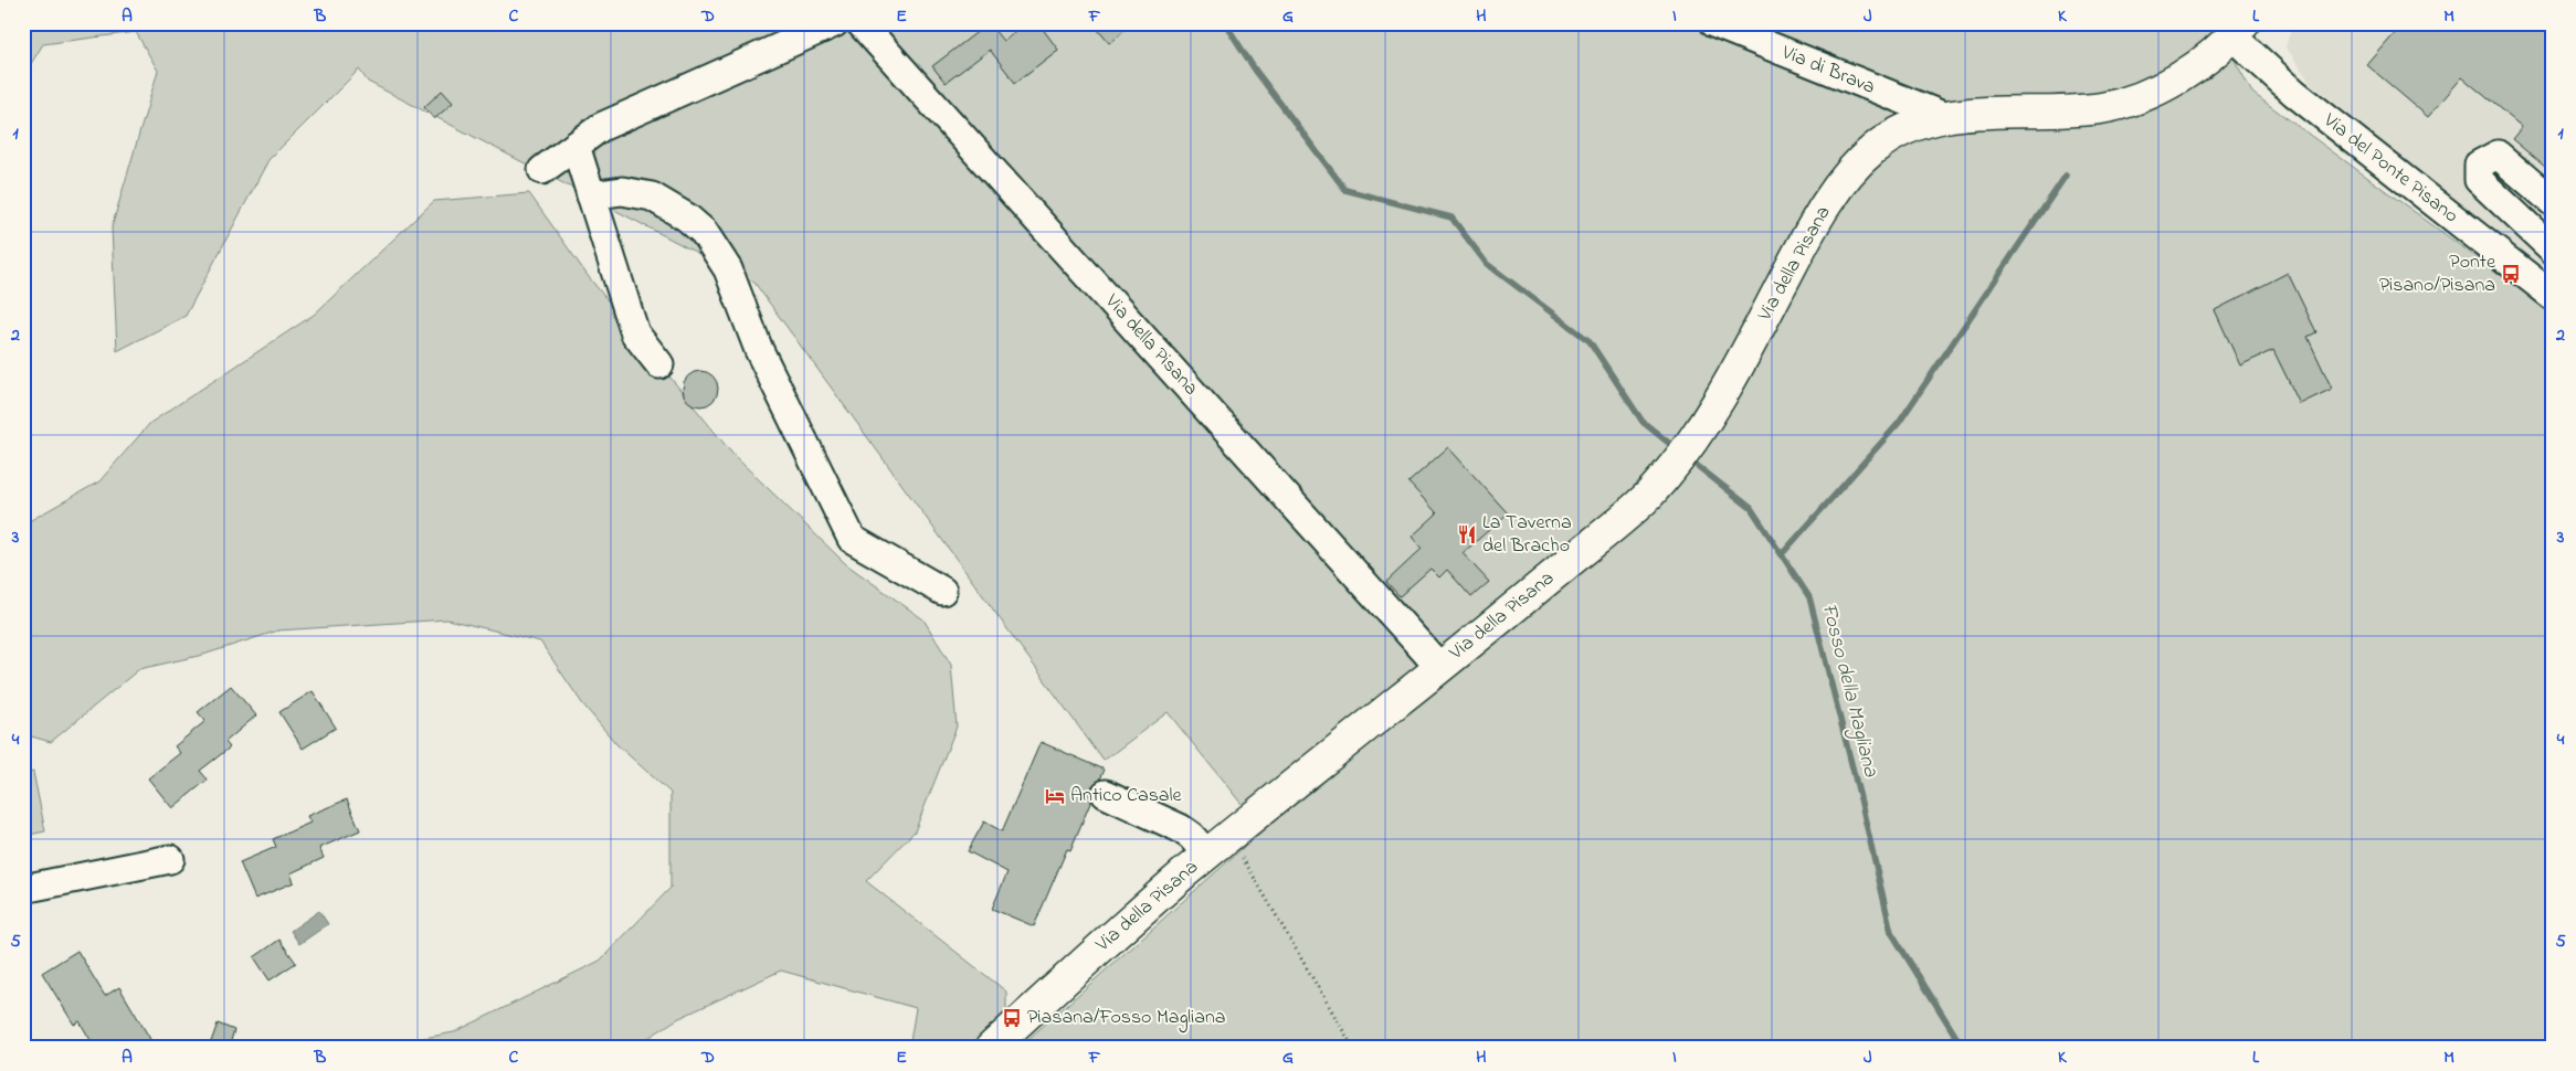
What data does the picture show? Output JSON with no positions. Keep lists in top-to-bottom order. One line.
{"streets":{"main road":["Via della Pisana"],"street":["Via di Brava","Via del Ponte Pisano"]},"crossings":[["Via di Brava","Via della Pisana"],["Via del Ponte Pisano","Via della Pisana"]],"water":["Fosso della Magliana"],"places":{"bus stop":["Ponte Pisano/Pisana","Piasana/Fosso Magliana"],"restaurant":["La Taverna del Bracho"],"hotel":["Antico Casale"]},"grid":{"columns":["A","B","C","D","E","F","G","H","I","J","K","L","M"],"rows":["1","2","3","4","5"]}}
